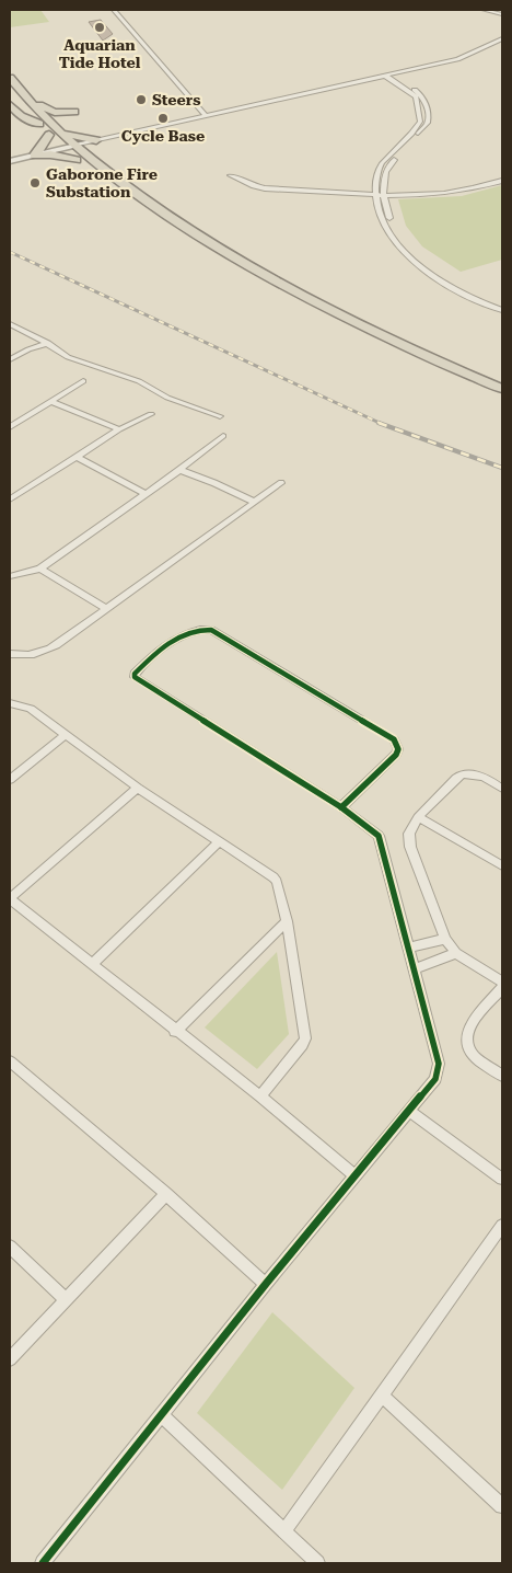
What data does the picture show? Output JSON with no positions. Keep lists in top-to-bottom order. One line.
{"places":["Aquarian Tide Hotel","Steers","Cycle Base","Gaborone Fire Substation"]}
